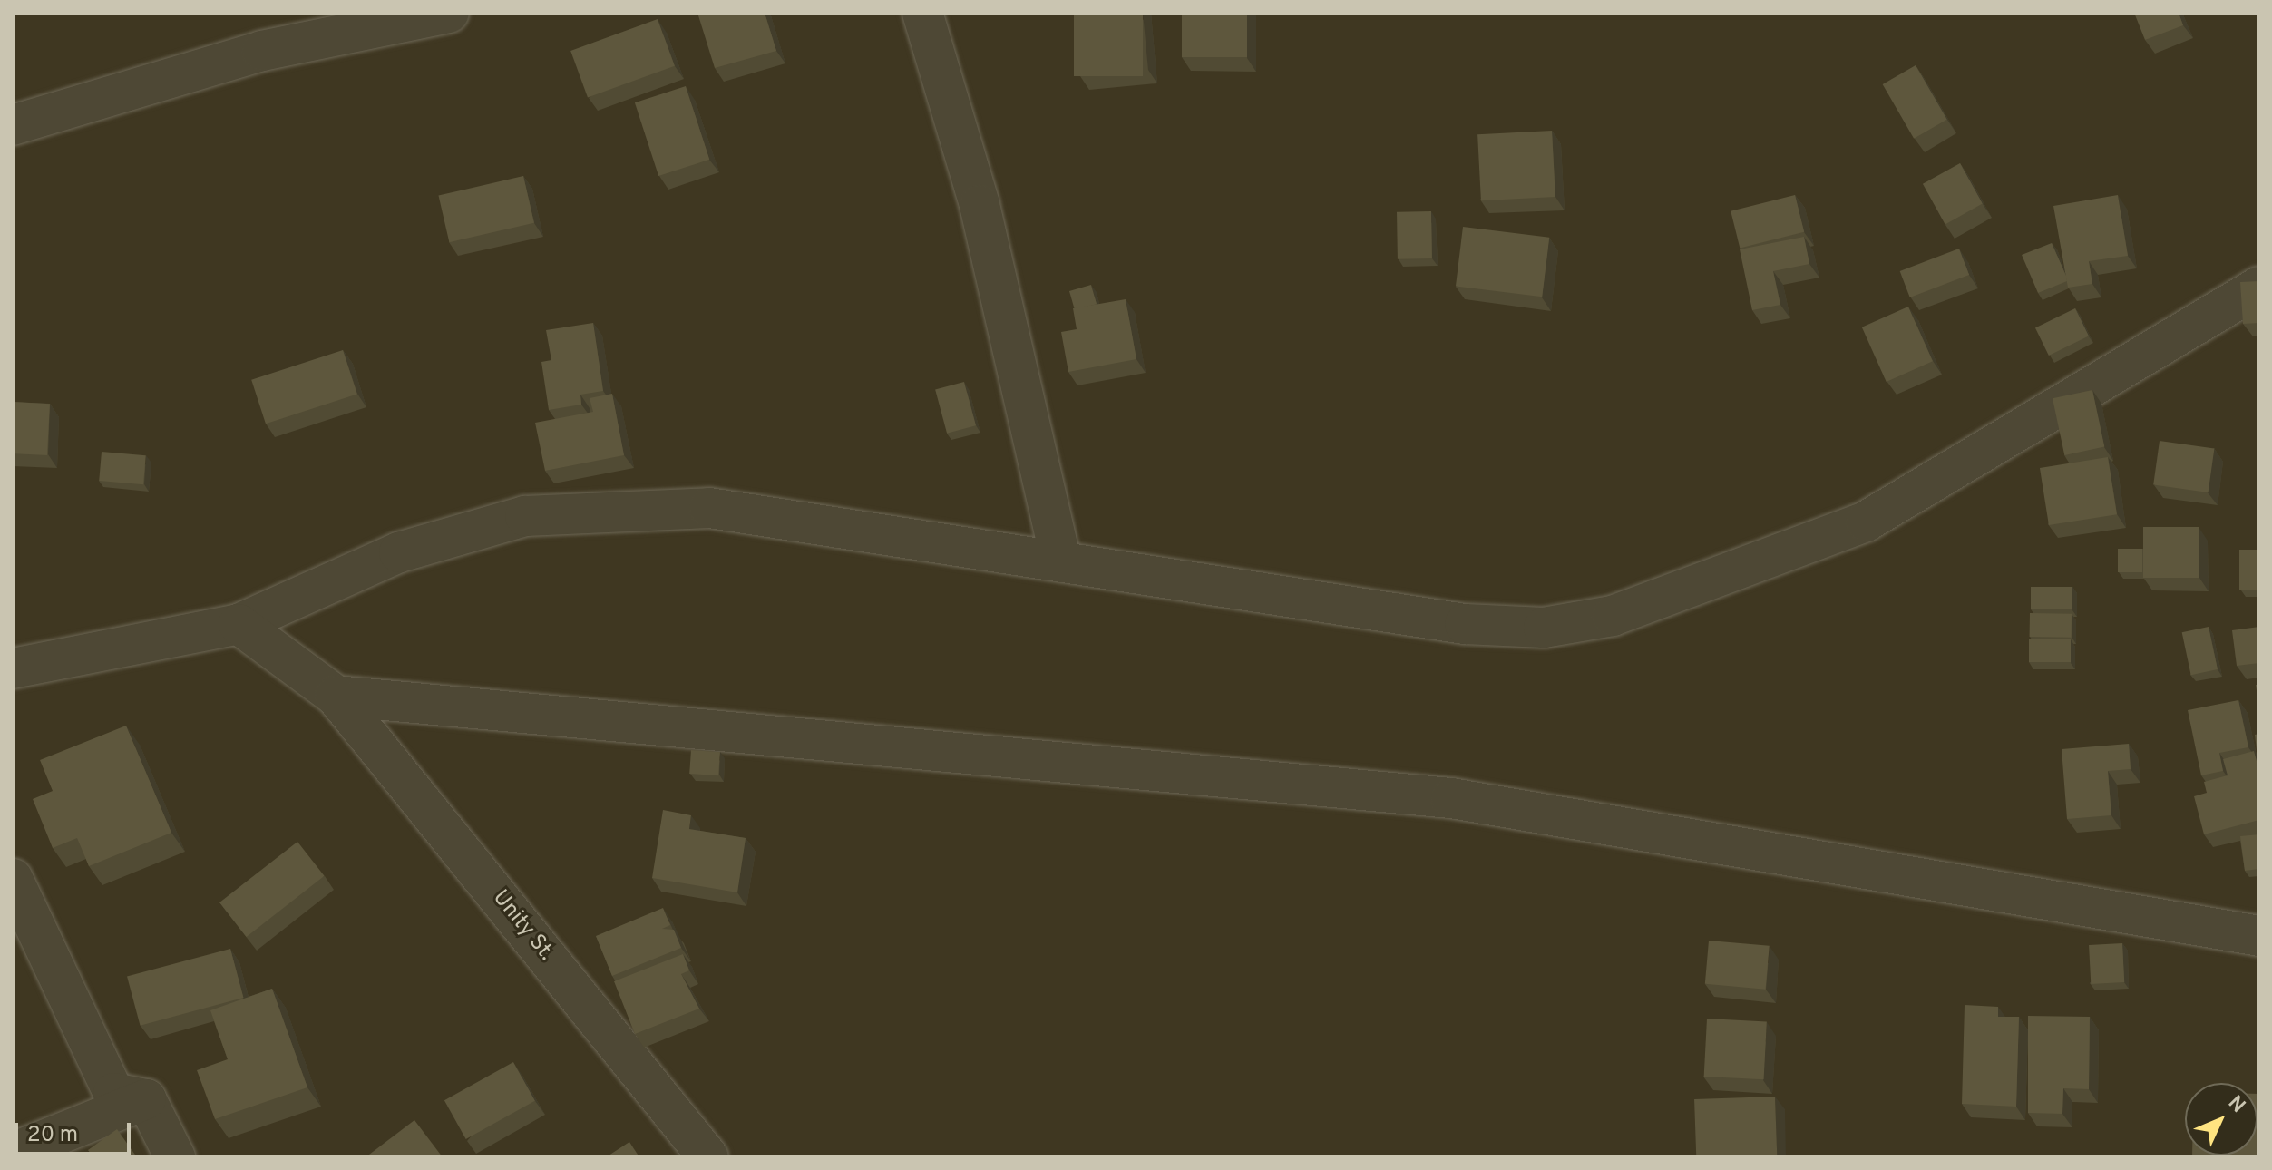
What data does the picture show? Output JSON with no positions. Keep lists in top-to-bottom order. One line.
{"streets":{"street":["Unity St."]},"scale_bar":"20 m","north":"top right"}
